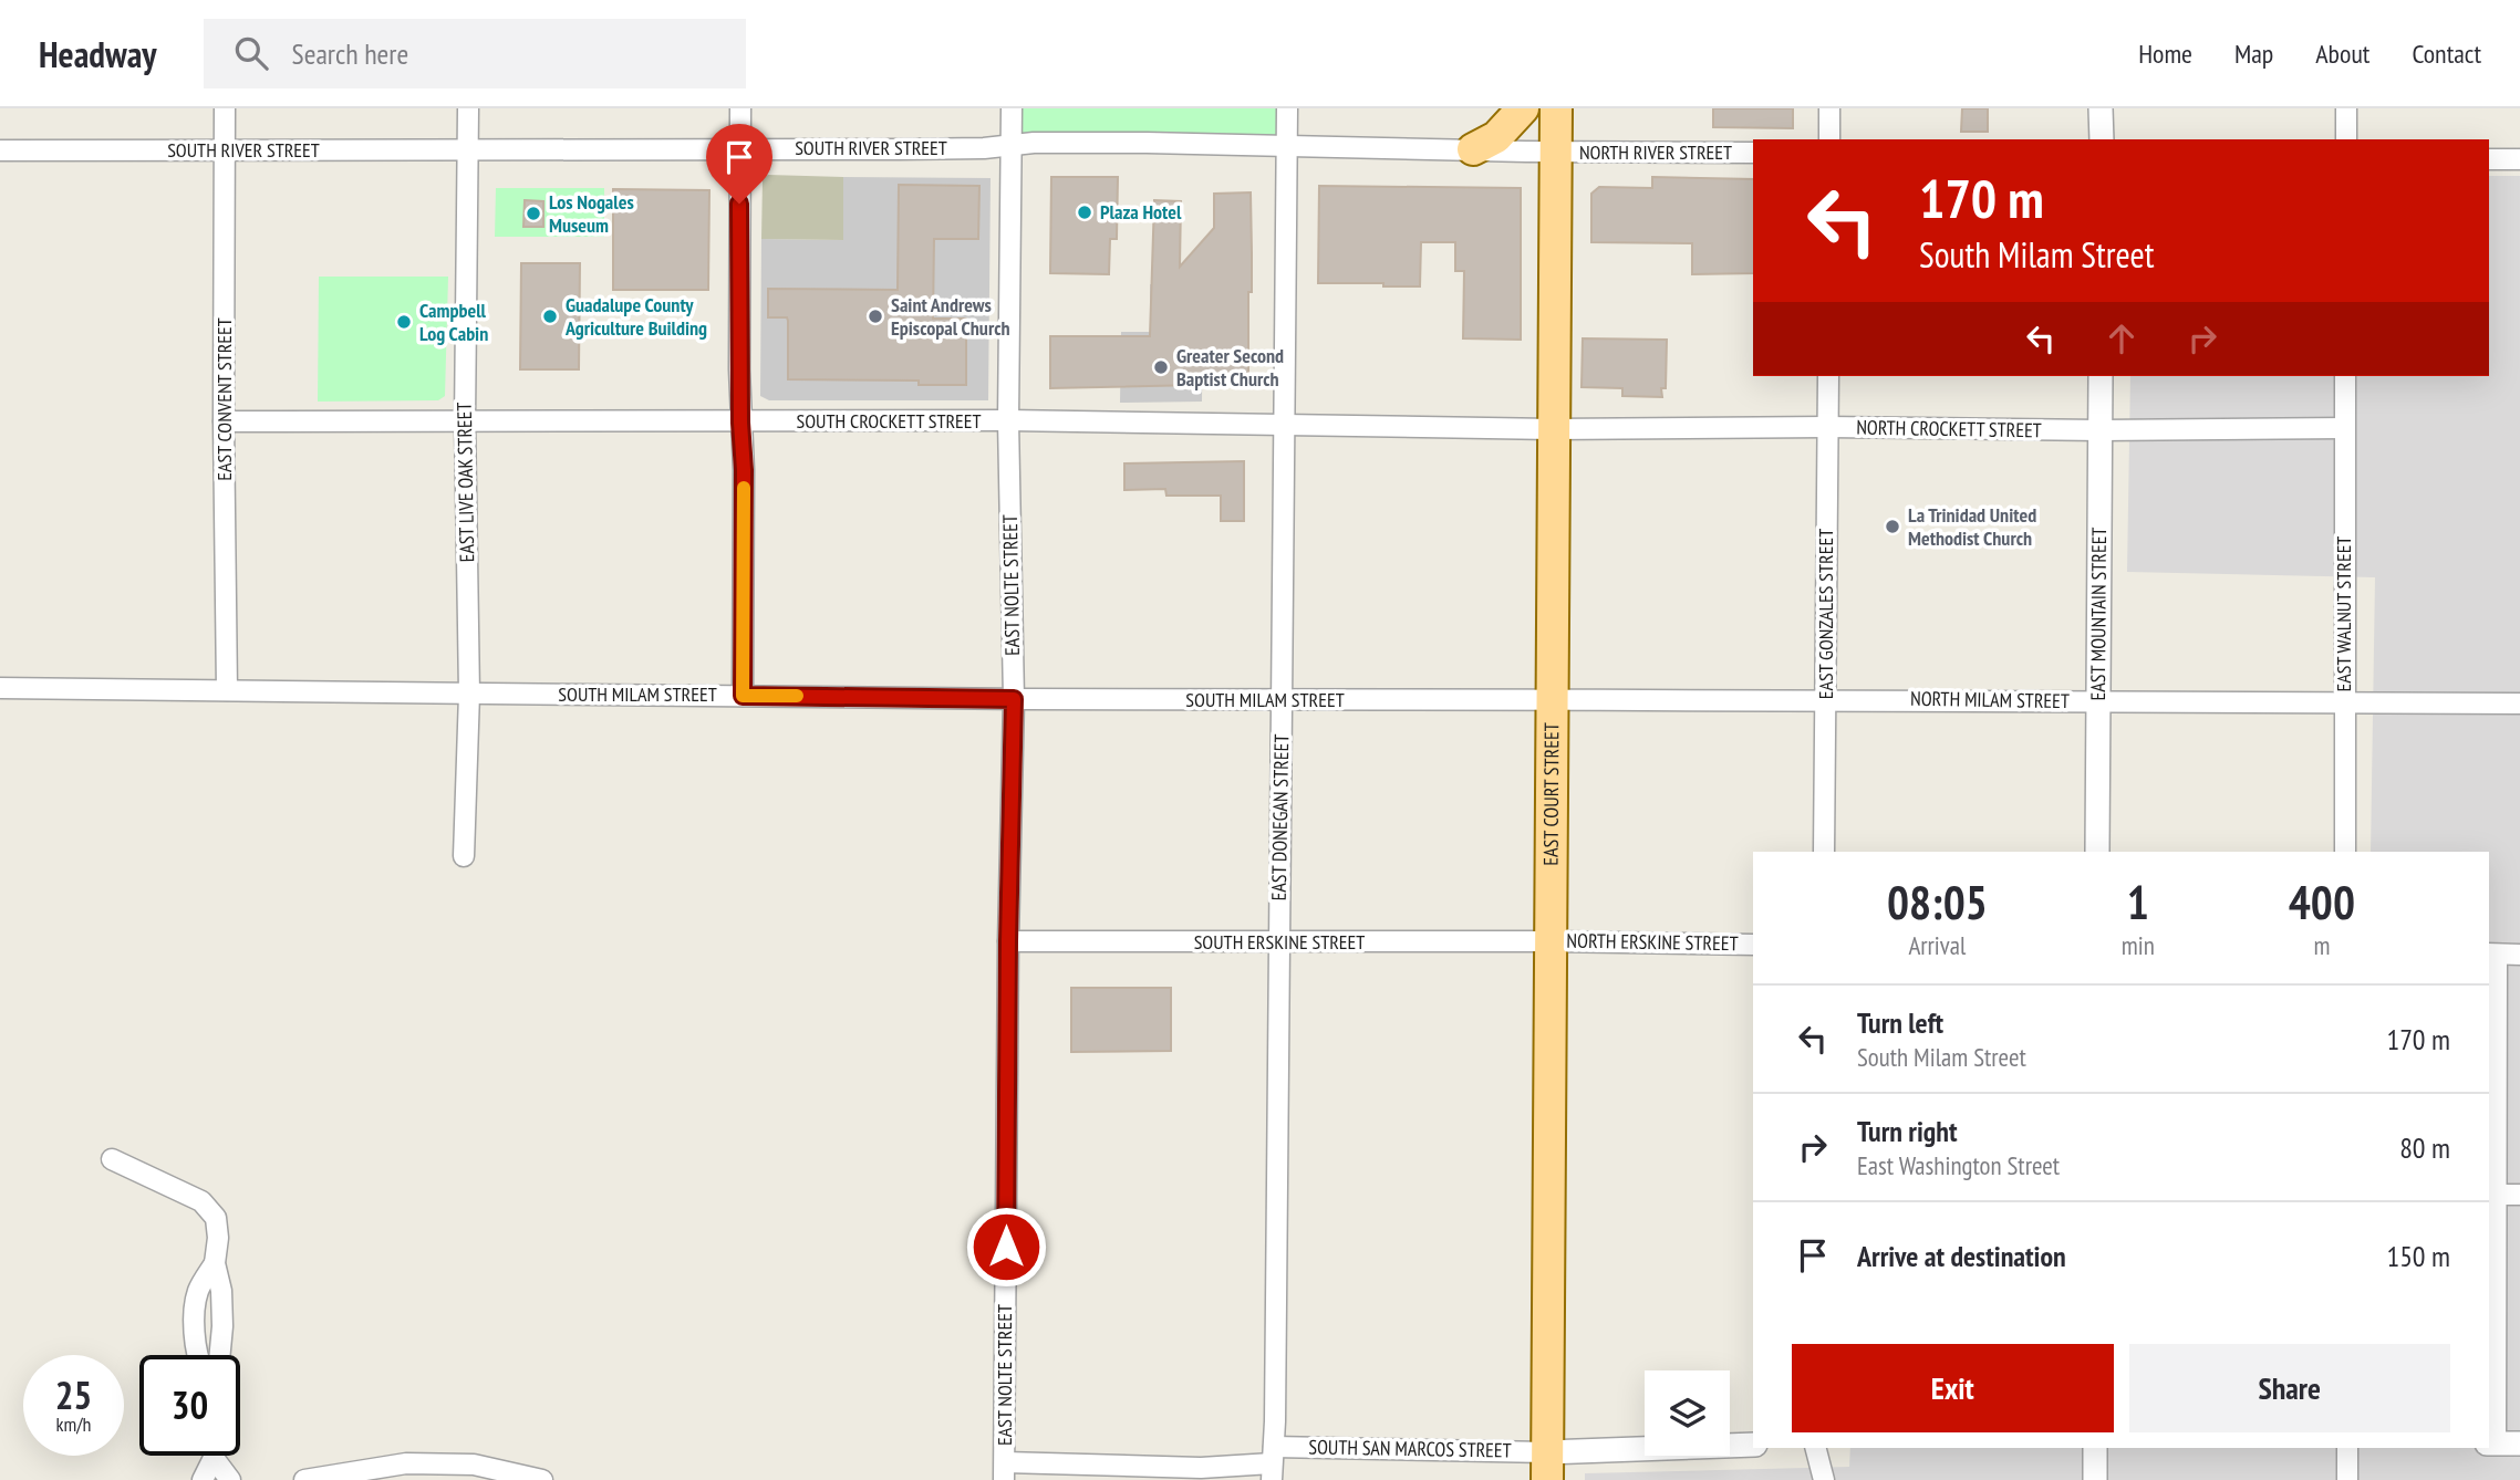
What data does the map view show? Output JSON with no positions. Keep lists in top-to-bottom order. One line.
{"streets":{"main road":["EAST COURT STREET"],"street":["SOUTH RIVER STREET","NORTH RIVER STREET","EAST CONVENT STREET","SOUTH CROCKETT STREET","NORTH CROCKETT STREET","EAST LIVE OAK STREET","EAST NOLTE STREET","EAST GONZALES STREET","EAST MOUNTAIN STREET","EAST WALNUT STREET","SOUTH MILAM STREET","NORTH MILAM STREET","EAST DONEGAN STREET","SOUTH ERSKINE STREET","NORTH ERSKINE STREET","SOUTH SAN MARCOS STREET"]},"crossings":[["SOUTH RIVER STREET","NORTH RIVER STREET"],["SOUTH RIVER STREET","EAST CONVENT STREET"],["SOUTH RIVER STREET","EAST LIVE OAK STREET"],["SOUTH RIVER STREET","EAST NOLTE STREET"],["SOUTH RIVER STREET","EAST COURT STREET"],["SOUTH RIVER STREET","EAST DONEGAN STREET"],["NORTH RIVER STREET","EAST COURT STREET"],["EAST CONVENT STREET","SOUTH CROCKETT STREET"],["EAST CONVENT STREET","SOUTH MILAM STREET"],["SOUTH CROCKETT STREET","NORTH CROCKETT STREET"],["SOUTH CROCKETT STREET","EAST LIVE OAK STREET"],["SOUTH CROCKETT STREET","EAST NOLTE STREET"],["SOUTH CROCKETT STREET","EAST COURT STREET"],["SOUTH CROCKETT STREET","EAST DONEGAN STREET"],["NORTH CROCKETT STREET","EAST GONZALES STREET"],["NORTH CROCKETT STREET","EAST MOUNTAIN STREET"],["NORTH CROCKETT STREET","EAST WALNUT STREET"],["NORTH CROCKETT STREET","EAST COURT STREET"],["EAST LIVE OAK STREET","SOUTH MILAM STREET"],["EAST NOLTE STREET","SOUTH MILAM STREET"],["EAST NOLTE STREET","SOUTH ERSKINE STREET"],["EAST NOLTE STREET","SOUTH SAN MARCOS STREET"],["EAST GONZALES STREET","NORTH MILAM STREET"],["EAST MOUNTAIN STREET","NORTH MILAM STREET"],["EAST WALNUT STREET","NORTH MILAM STREET"],["SOUTH MILAM STREET","NORTH MILAM STREET"],["SOUTH MILAM STREET","EAST COURT STREET"],["SOUTH MILAM STREET","EAST DONEGAN STREET"],["NORTH MILAM STREET","EAST COURT STREET"],["EAST COURT STREET","SOUTH ERSKINE STREET"],["EAST COURT STREET","NORTH ERSKINE STREET"],["EAST COURT STREET","SOUTH SAN MARCOS STREET"],["EAST DONEGAN STREET","SOUTH ERSKINE STREET"],["EAST DONEGAN STREET","SOUTH SAN MARCOS STREET"],["SOUTH ERSKINE STREET","NORTH ERSKINE STREET"]],"places":["Plaza Hotel","Los Nogales Museum","Guadalupe County Agriculture Building","Saint Andrews Episcopal Church","Campbell Log Cabin","Greater Second Baptist Church","La Trinidad United Methodist Church"],"page":{"header":"Headway","search":"Search here","nav":["Home","Map","About","Contact"],"turn":["170 m","South Milam Street"],"eta":["08:05","Arrival","1","min","400","m"],"list":[{"name":"Turn left","note":"South Milam Street","value":"170 m"},{"name":"Turn right","note":"East Washington Street","value":"80 m"},{"name":"Arrive at destination","value":"150 m"}],"buttons":["Exit","Share"],"speed":"25 km/h","limit":"30"}}
